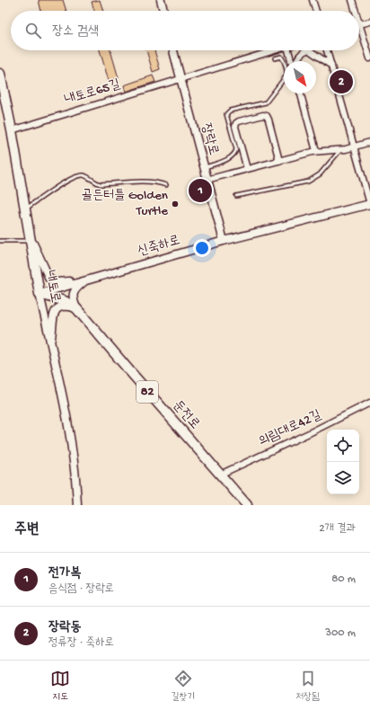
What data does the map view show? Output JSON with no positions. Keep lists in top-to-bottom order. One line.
{"streets":{"main road":["내토로","82","둔전로"],"street":["내토로65길","장락로","신죽하로","의림대로42길"]},"crossings":[["내토로65길","장락로"],["내토로65길","내토로"],["장락로","신죽하로"],["신죽하로","내토로"],["신죽하로","둔전로"],["내토로","둔전로"],["둔전로","의림대로42길"]],"places":["골든터틀 Golden Turtle"],"north":"bottom right","page":{"search":"장소 검색","pins":["2","1"],"heading":["주변","2개 결과"],"list":[{"mark":"1","name":"전가복","note":"음식점 · 장락로","value":"80 m"},{"mark":"2","name":"장락동","note":"정류장 · 죽하로","value":"300 m"}],"nav":["지도","길찾기","저장됨"]}}
